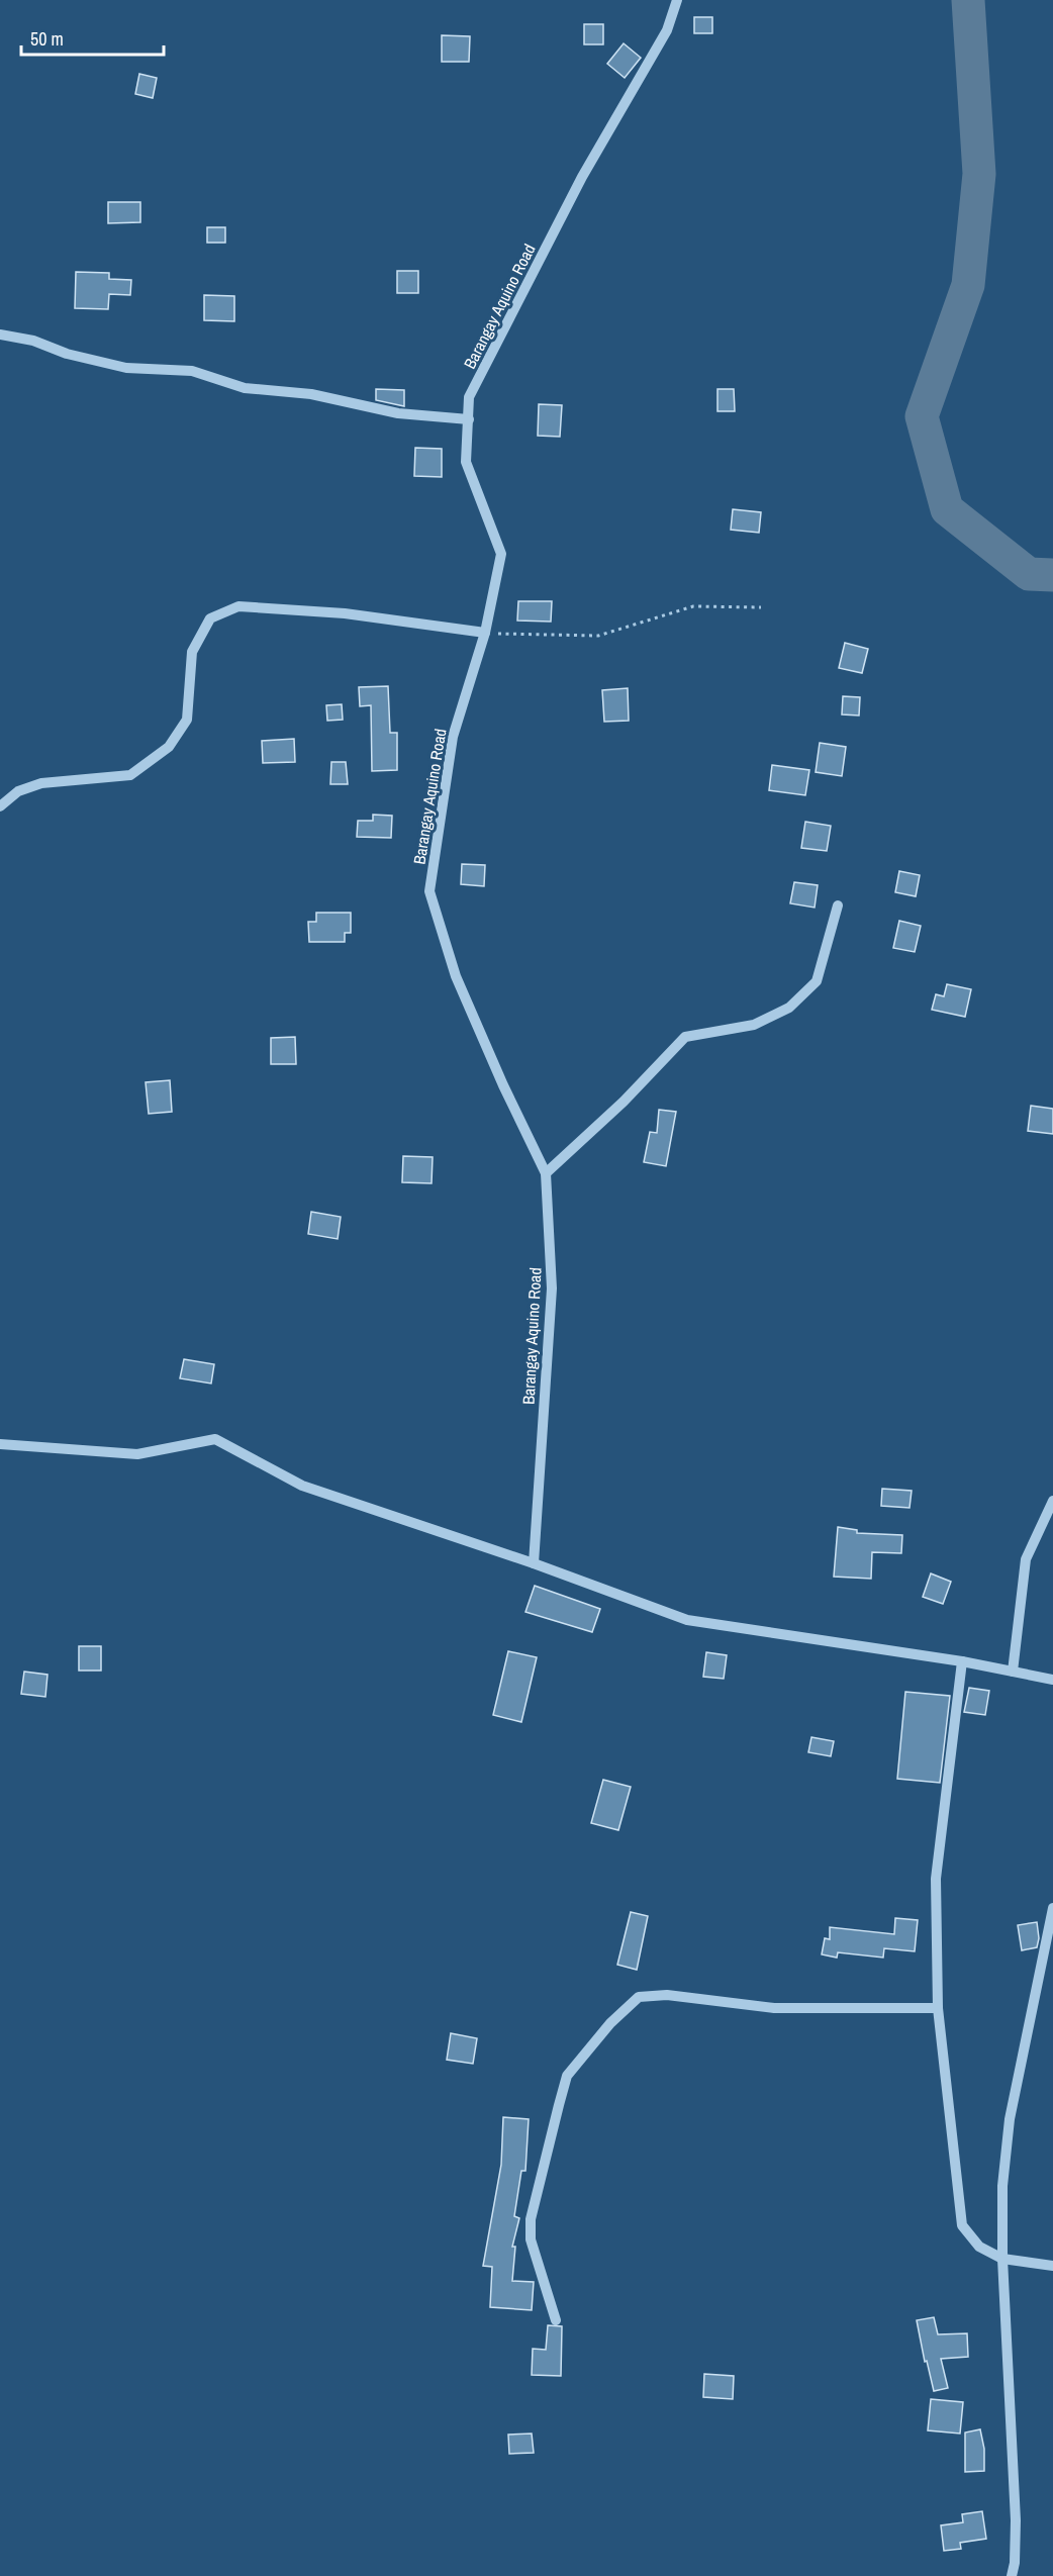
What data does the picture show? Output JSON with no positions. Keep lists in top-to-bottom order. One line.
{"streets":{"street":["Barangay Aquino Road"]},"scale_bar":"50 m"}
